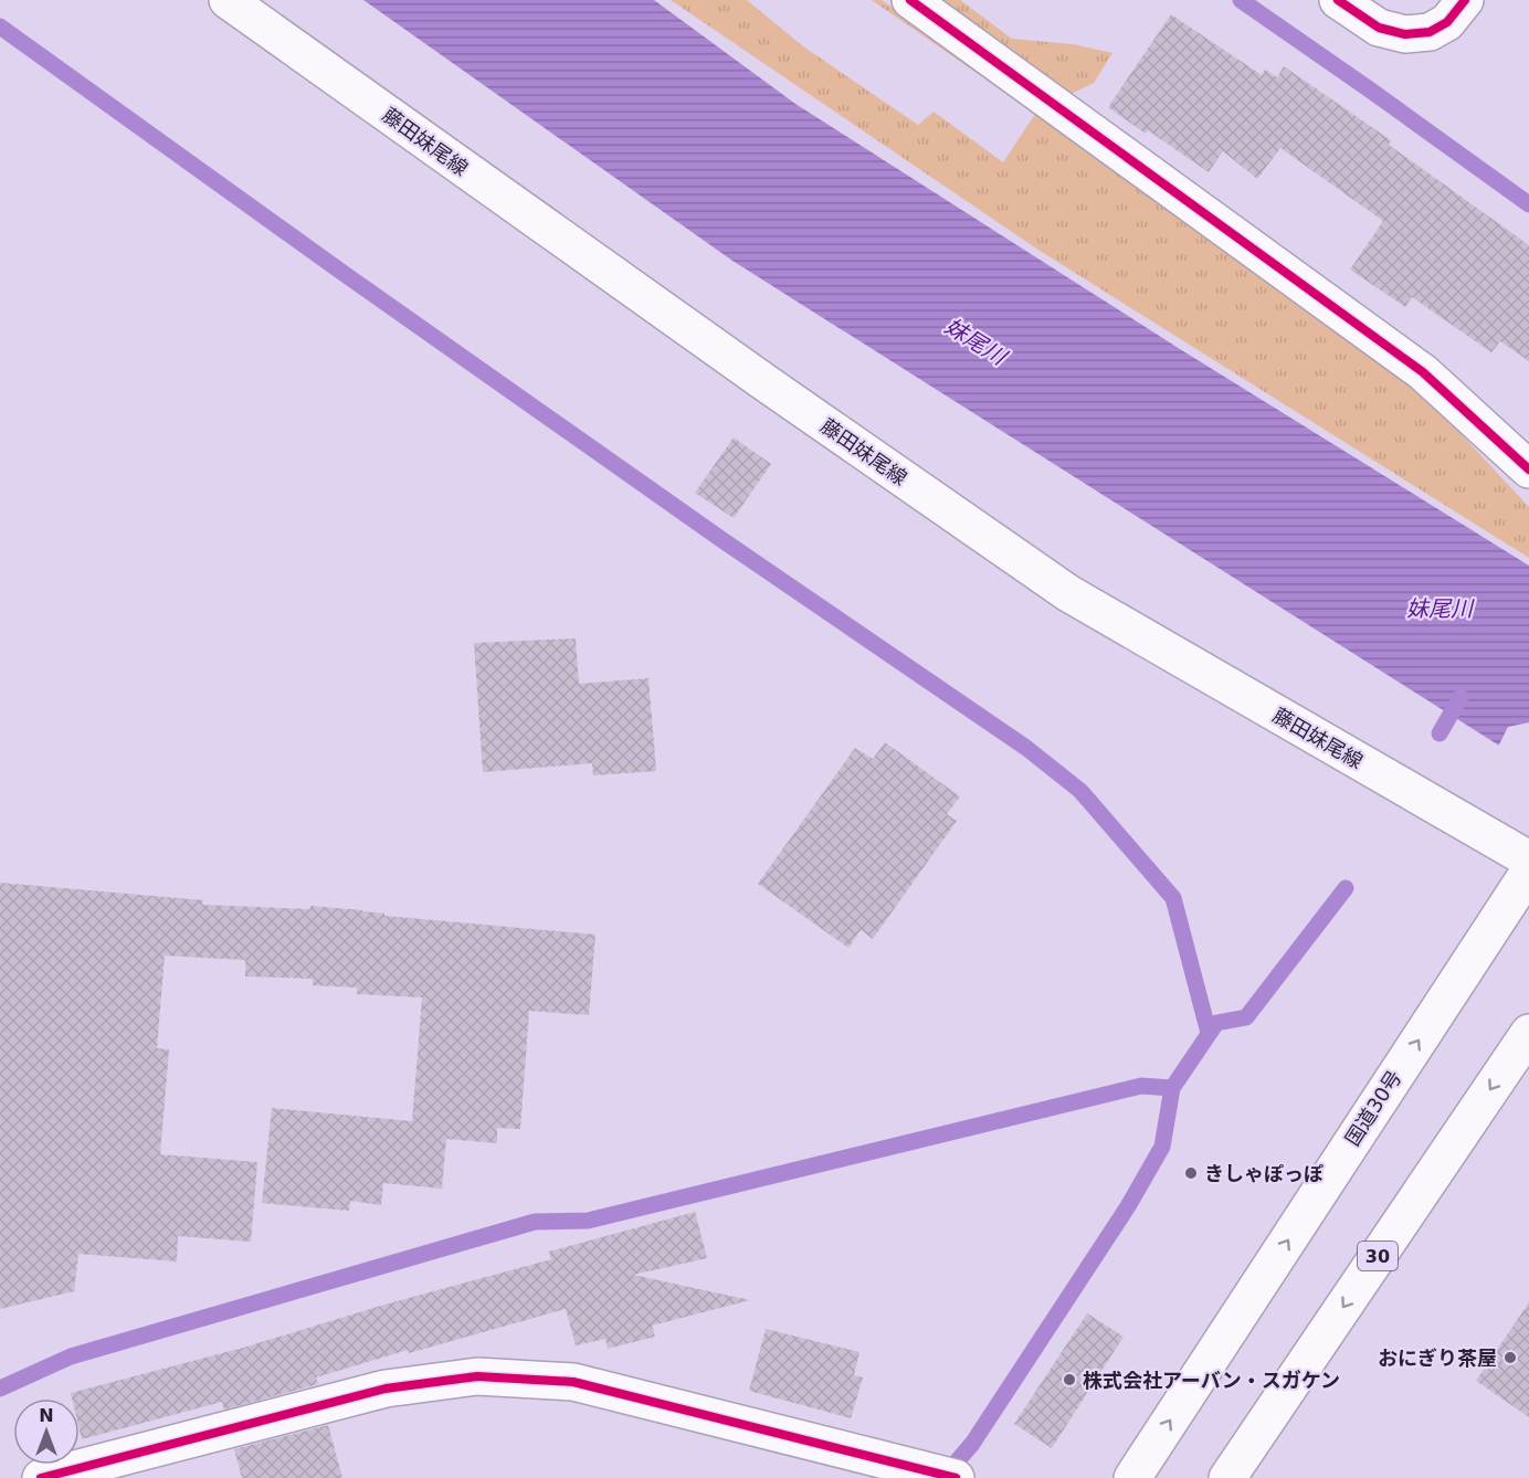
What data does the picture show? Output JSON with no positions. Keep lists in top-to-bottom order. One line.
{"streets":{"main road":["藤田妹尾線","国道30号","30"]},"water":["妹尾川"],"places":["きしゃぽっぽ","おにぎり茶屋","株式会社アーバン・スガケン"],"north":"top"}
